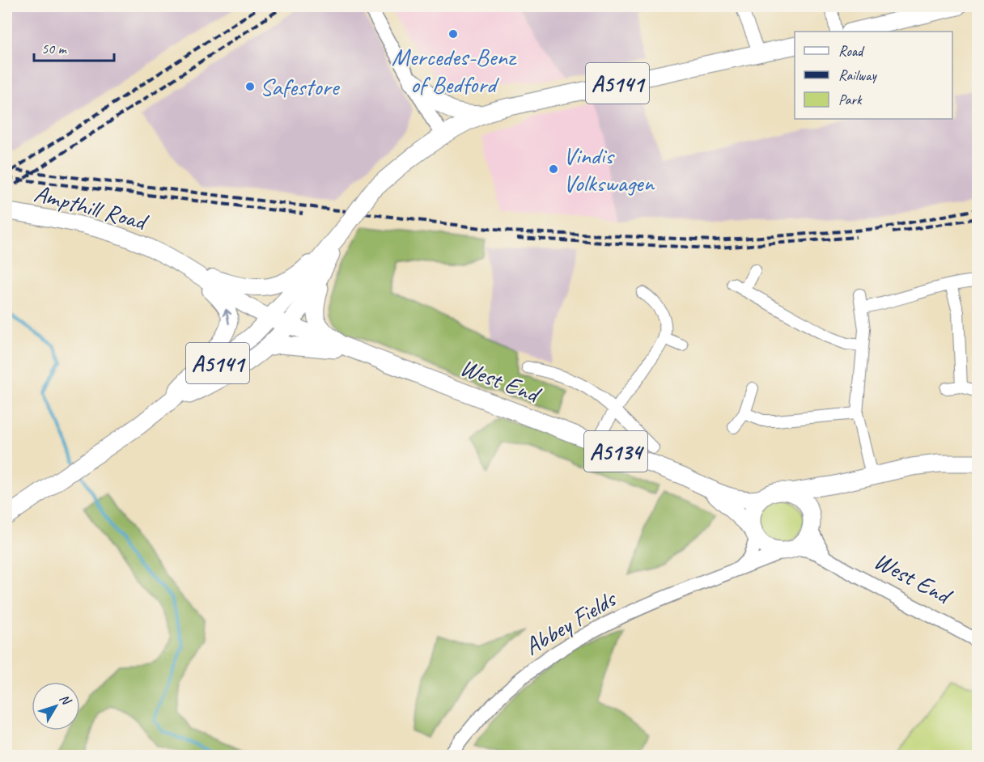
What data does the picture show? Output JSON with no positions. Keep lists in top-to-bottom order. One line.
{"streets":{"main road":["A5141","Ampthill Road","West End","A5134"],"street":["Abbey Fields"]},"crossings":[["A5141","Ampthill Road"],["A5141","West End"],["Ampthill Road","West End"],["West End","A5134"],["West End","Abbey Fields"],["A5134","Abbey Fields"]],"places":["Mercedes-Benz of Bedford","Safestore","Vindis Volkswagen"],"legend":["Road","Railway","Park"],"scale_bar":"50 m","north":"top right"}
